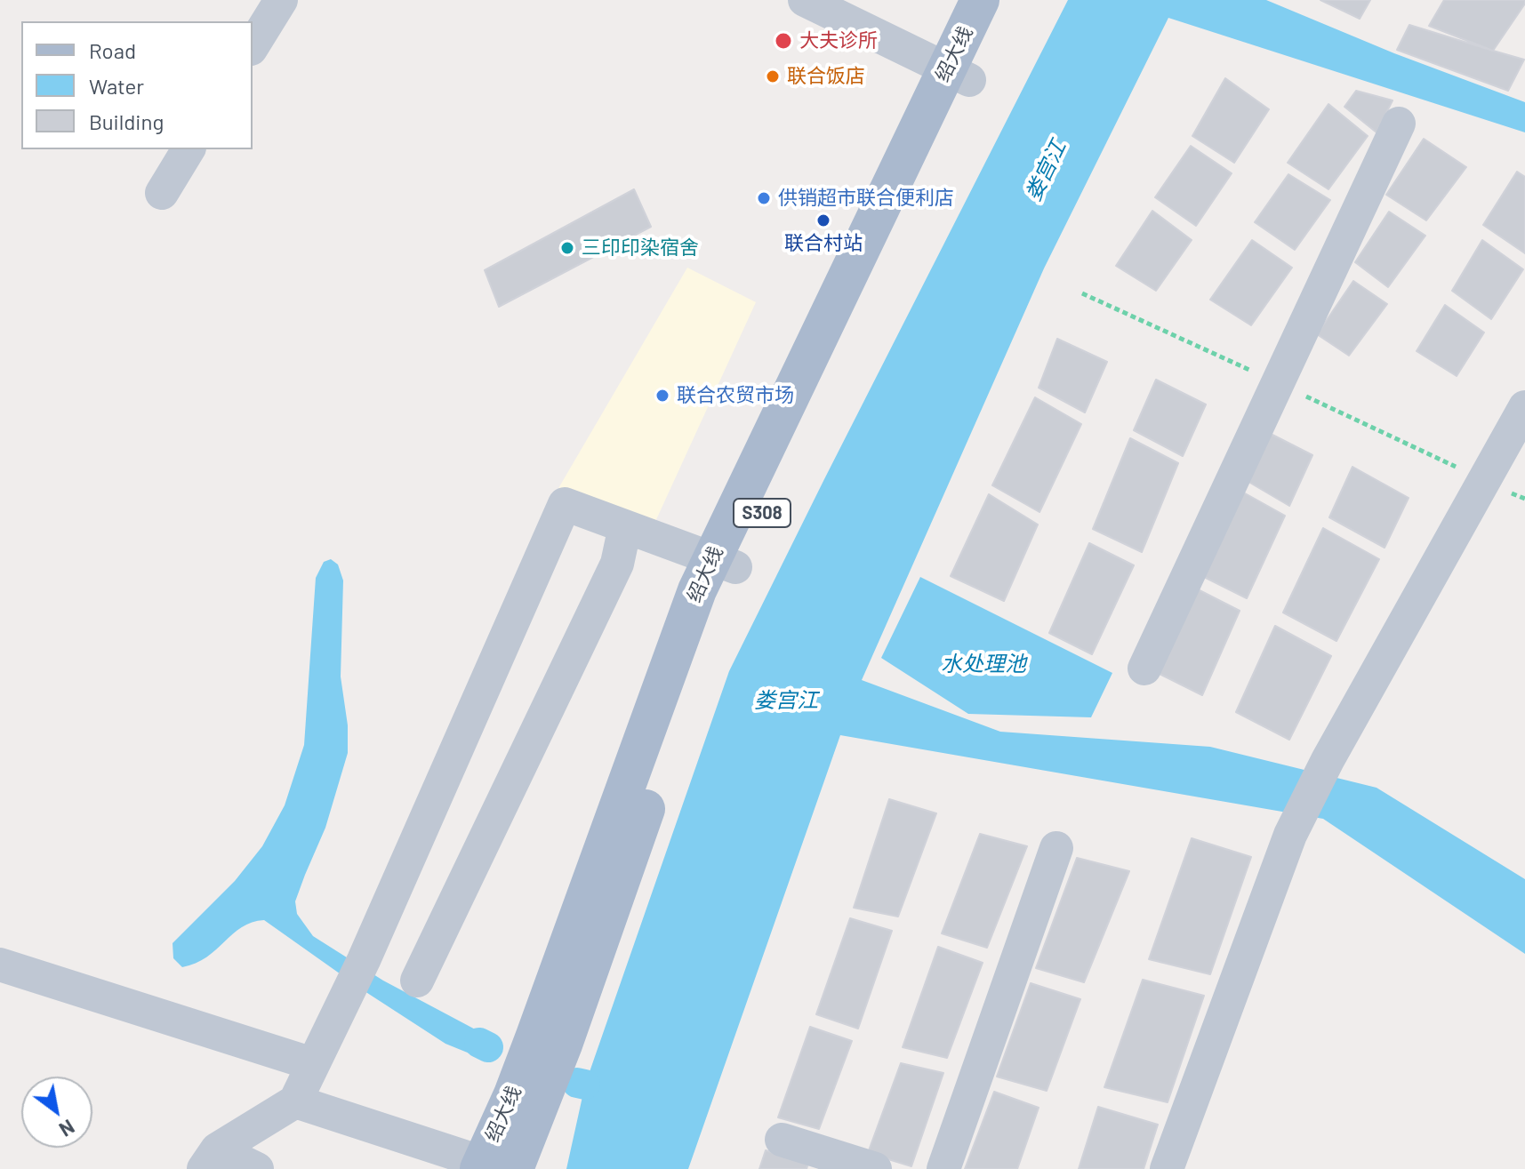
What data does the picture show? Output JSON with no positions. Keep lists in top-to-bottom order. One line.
{"streets":{"main road":["绍大线","S308"]},"water":["娄宫江","水处理池"],"places":["大夫诊所","联合饭店","供销超市联合便利店","联合村站","三印印染宿舍","联合农贸市场"],"legend":["Road","Water","Building"],"north":"bottom right"}
